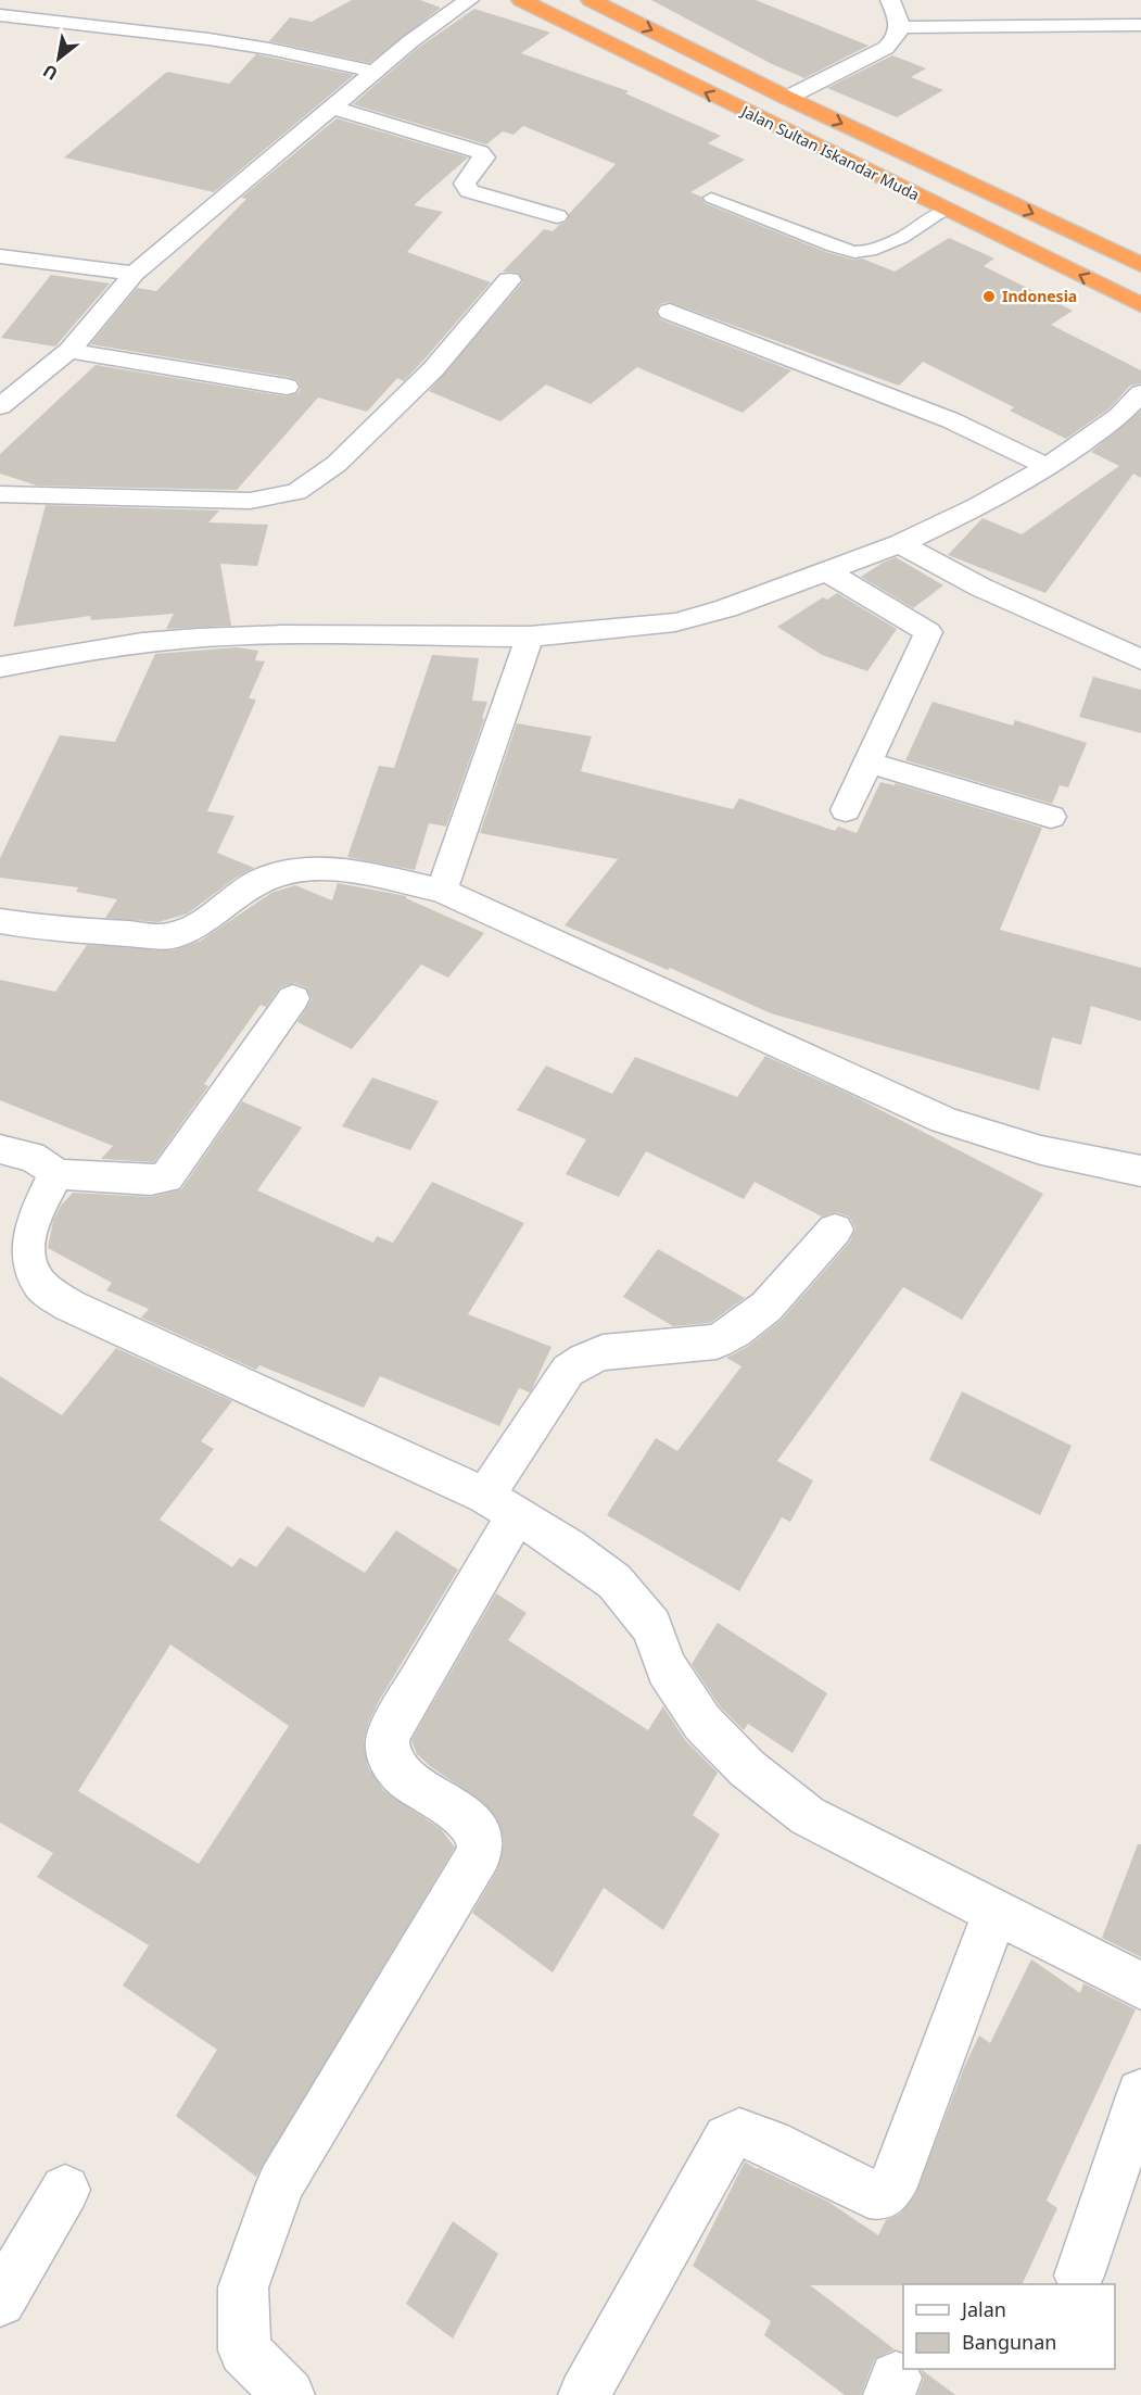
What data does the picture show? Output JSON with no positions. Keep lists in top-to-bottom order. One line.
{"streets":{"highway":["Jalan Sultan Iskandar Muda"]},"places":["Indonesia"],"legend":["Jalan","Bangunan"],"north":"bottom left"}
